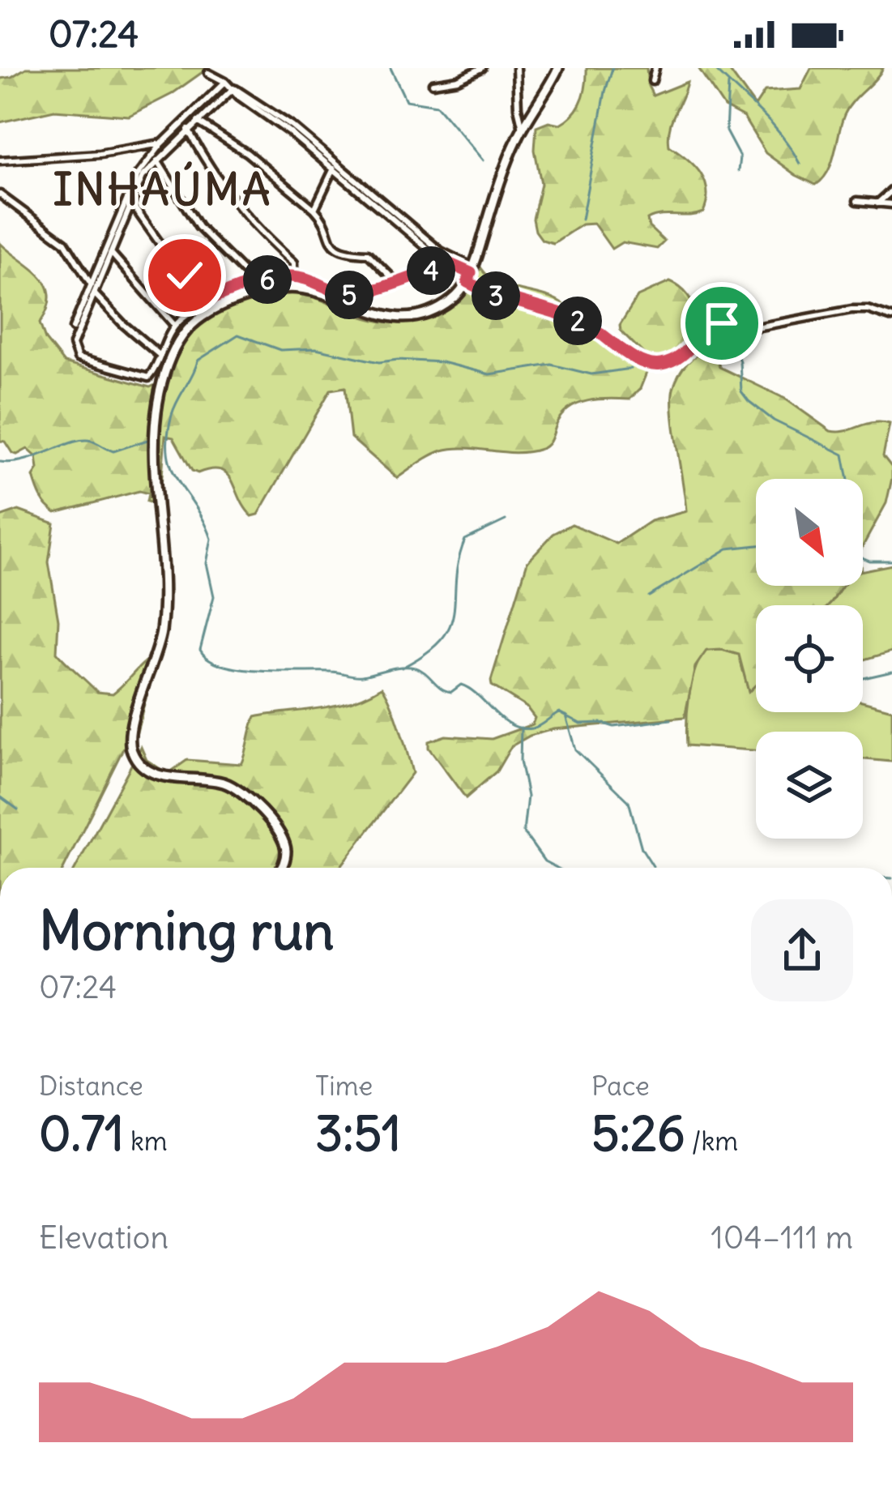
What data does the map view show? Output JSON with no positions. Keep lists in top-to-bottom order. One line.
{"districts":["INHAÚMA"],"north":"bottom right","page":{"status":"07:24","pins":["4","6","5","3","2"],"heading":["Morning run","07:24"],"stats":[["Distance","0.71 km"],["Time","3:51"],["Pace","5:26 /km"]],"chart":["Elevation","104–111 m"]}}
